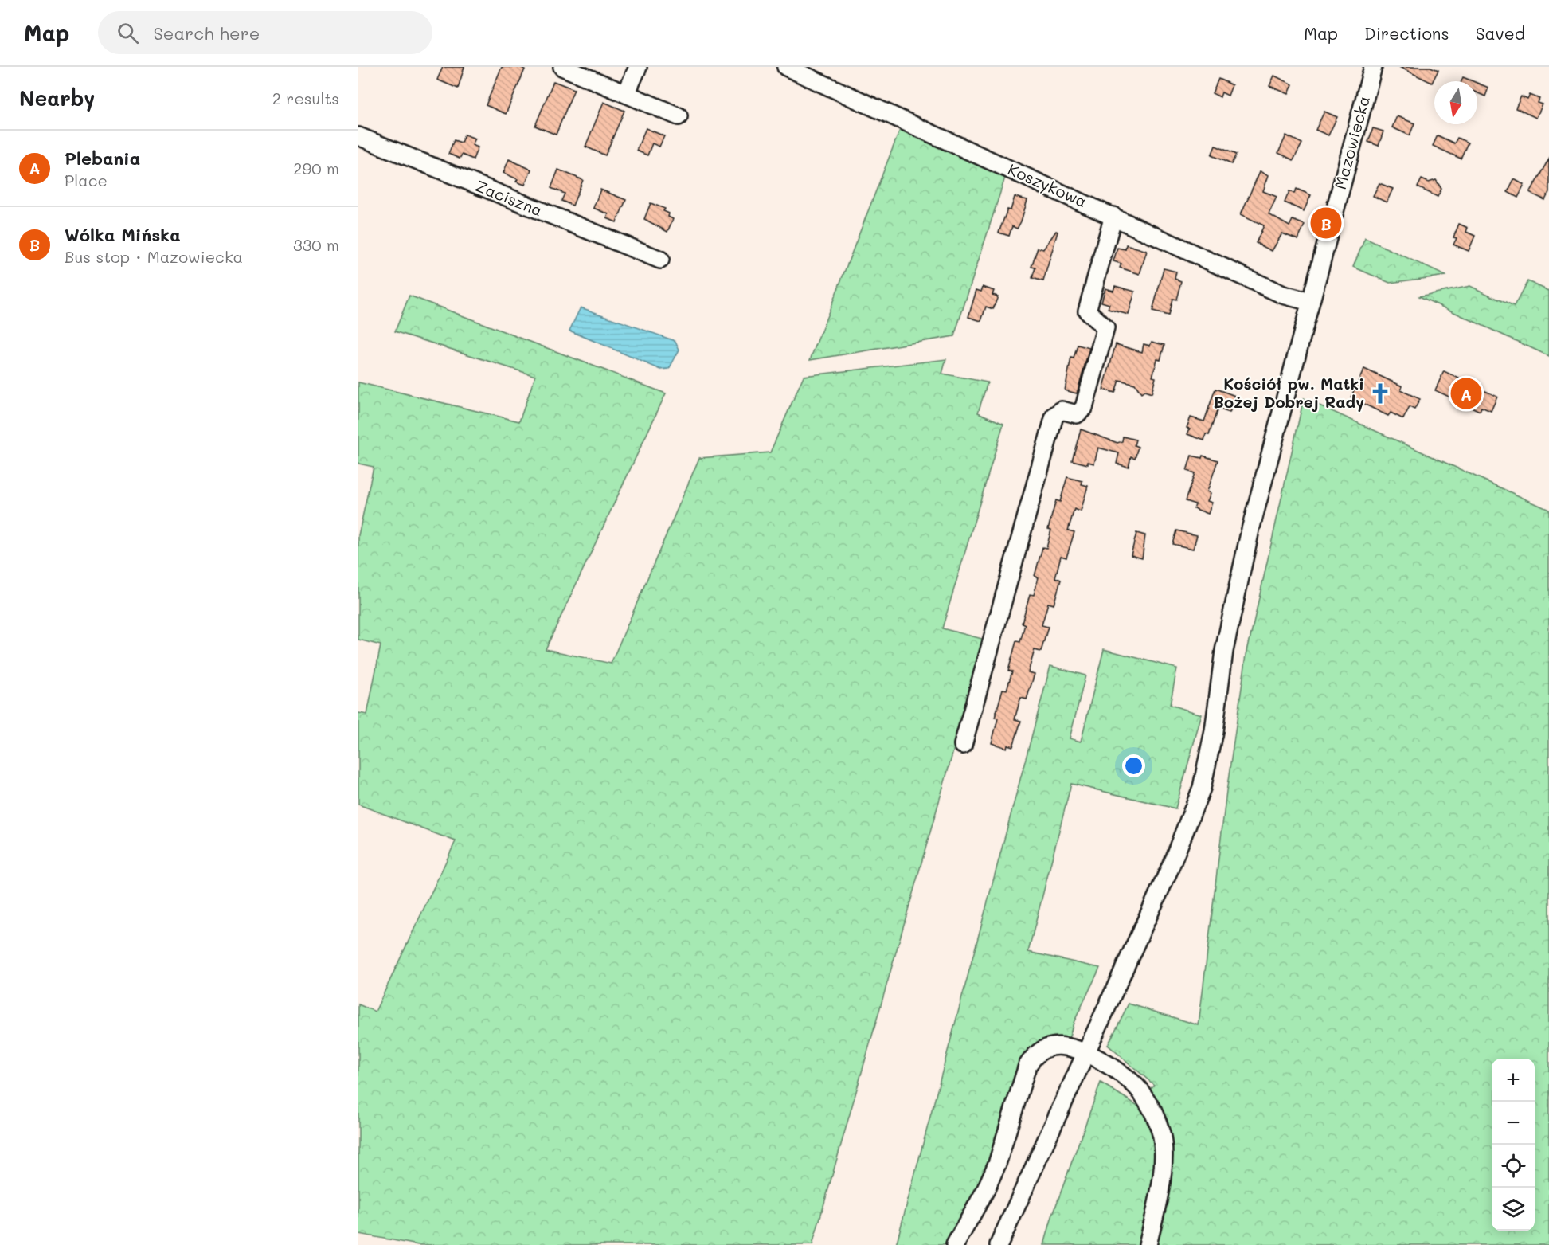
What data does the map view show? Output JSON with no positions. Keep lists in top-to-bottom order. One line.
{"streets":{"street":["Mazowiecka","Koszykowa","Zaciszna"]},"crossings":[["Mazowiecka","Koszykowa"]],"places":{"church":["Kościół pw. Matki Bożej Dobrej Rady"]},"north":"bottom","page":{"header":"Map","search":"Search here","nav":["Map","Directions","Saved"],"heading":["Nearby","2 results"],"list":[{"mark":"A","name":"Plebania","note":"Place","value":"290 m"},{"mark":"B","name":"Wólka Mińska","note":"Bus stop · Mazowiecka","value":"330 m"}],"pins":["B","A"],"map_buttons":["+","−"]}}
